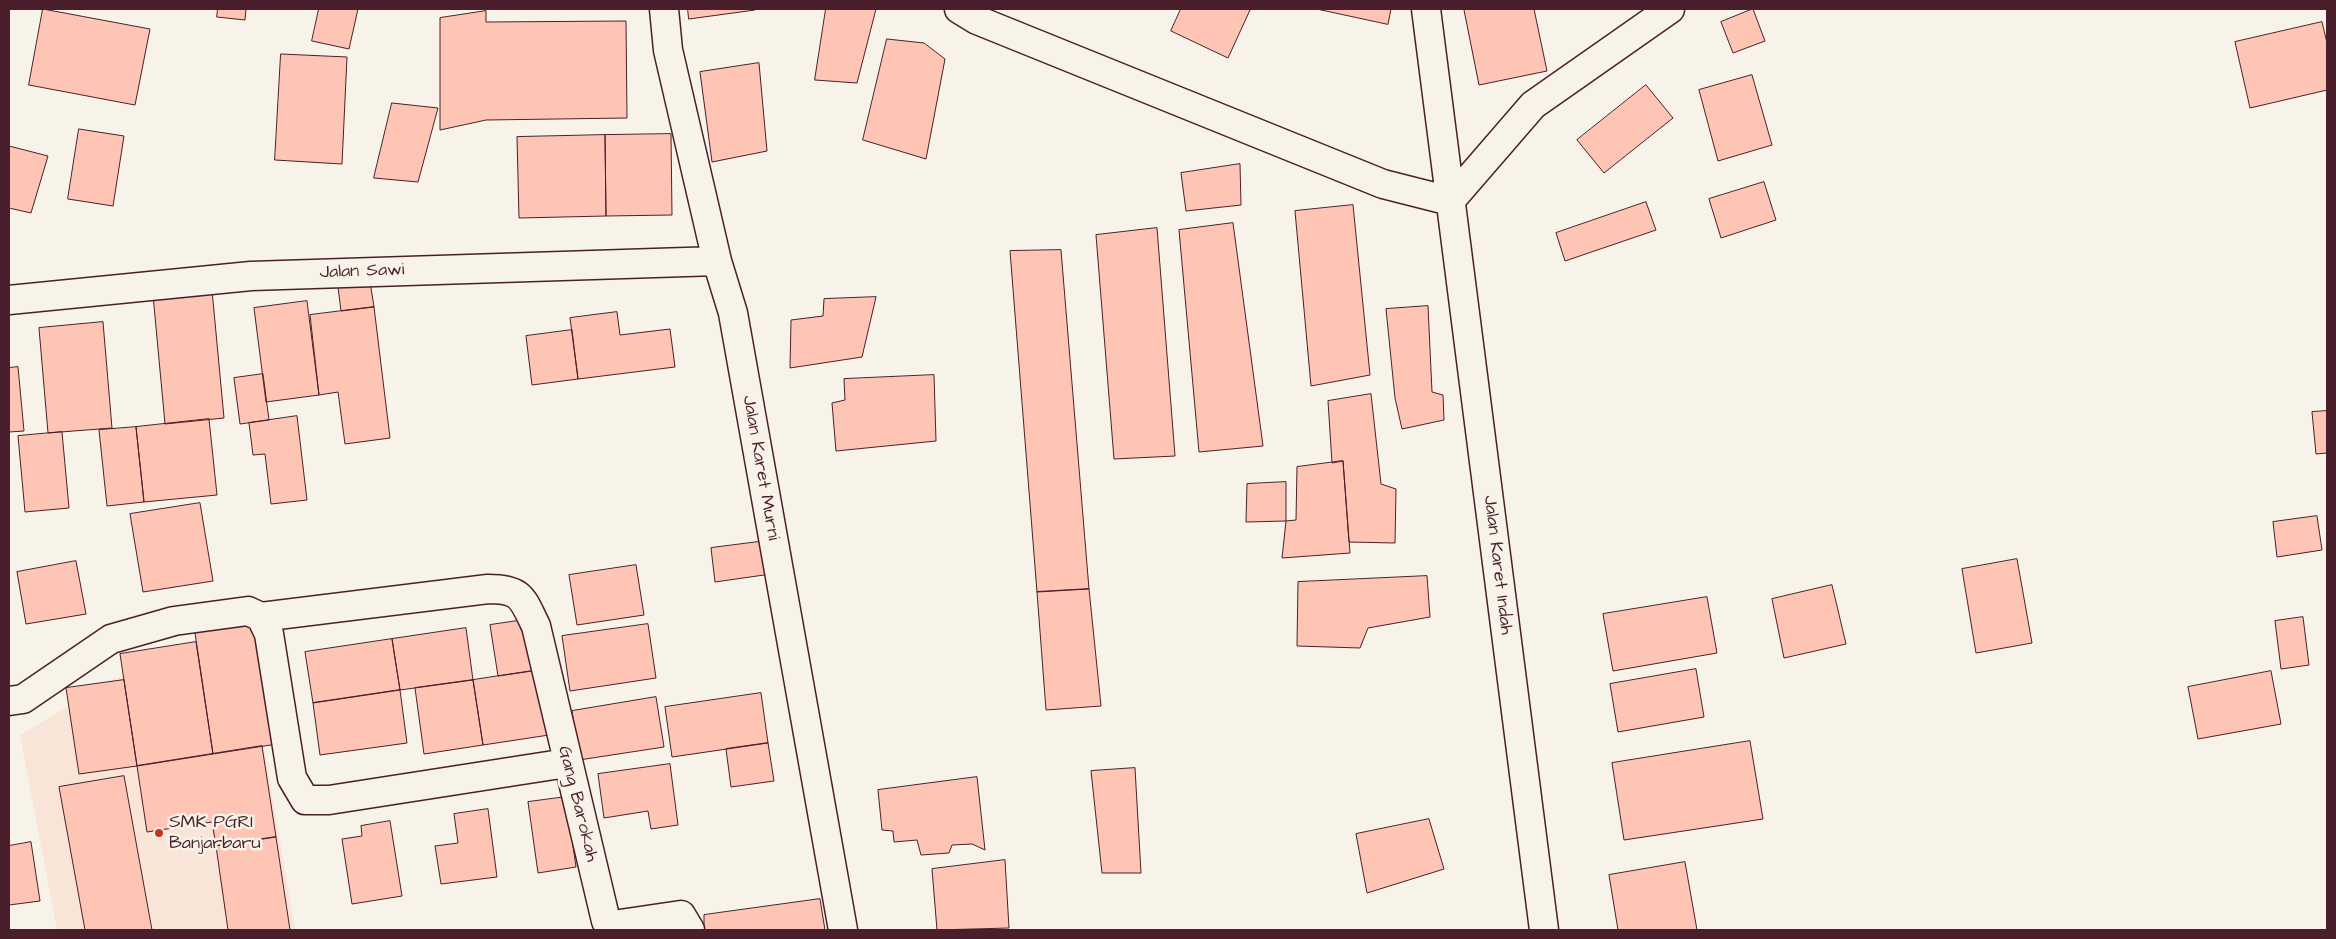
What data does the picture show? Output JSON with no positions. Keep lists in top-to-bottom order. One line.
{"streets":{"street":["Jalan Sawi","Jalan Karet Murni","Jalan Karet Indah","Gang Barokah"]},"crossings":[["Jalan Sawi","Jalan Karet Murni"]],"places":["SMK PGRI Banjarbaru"]}
